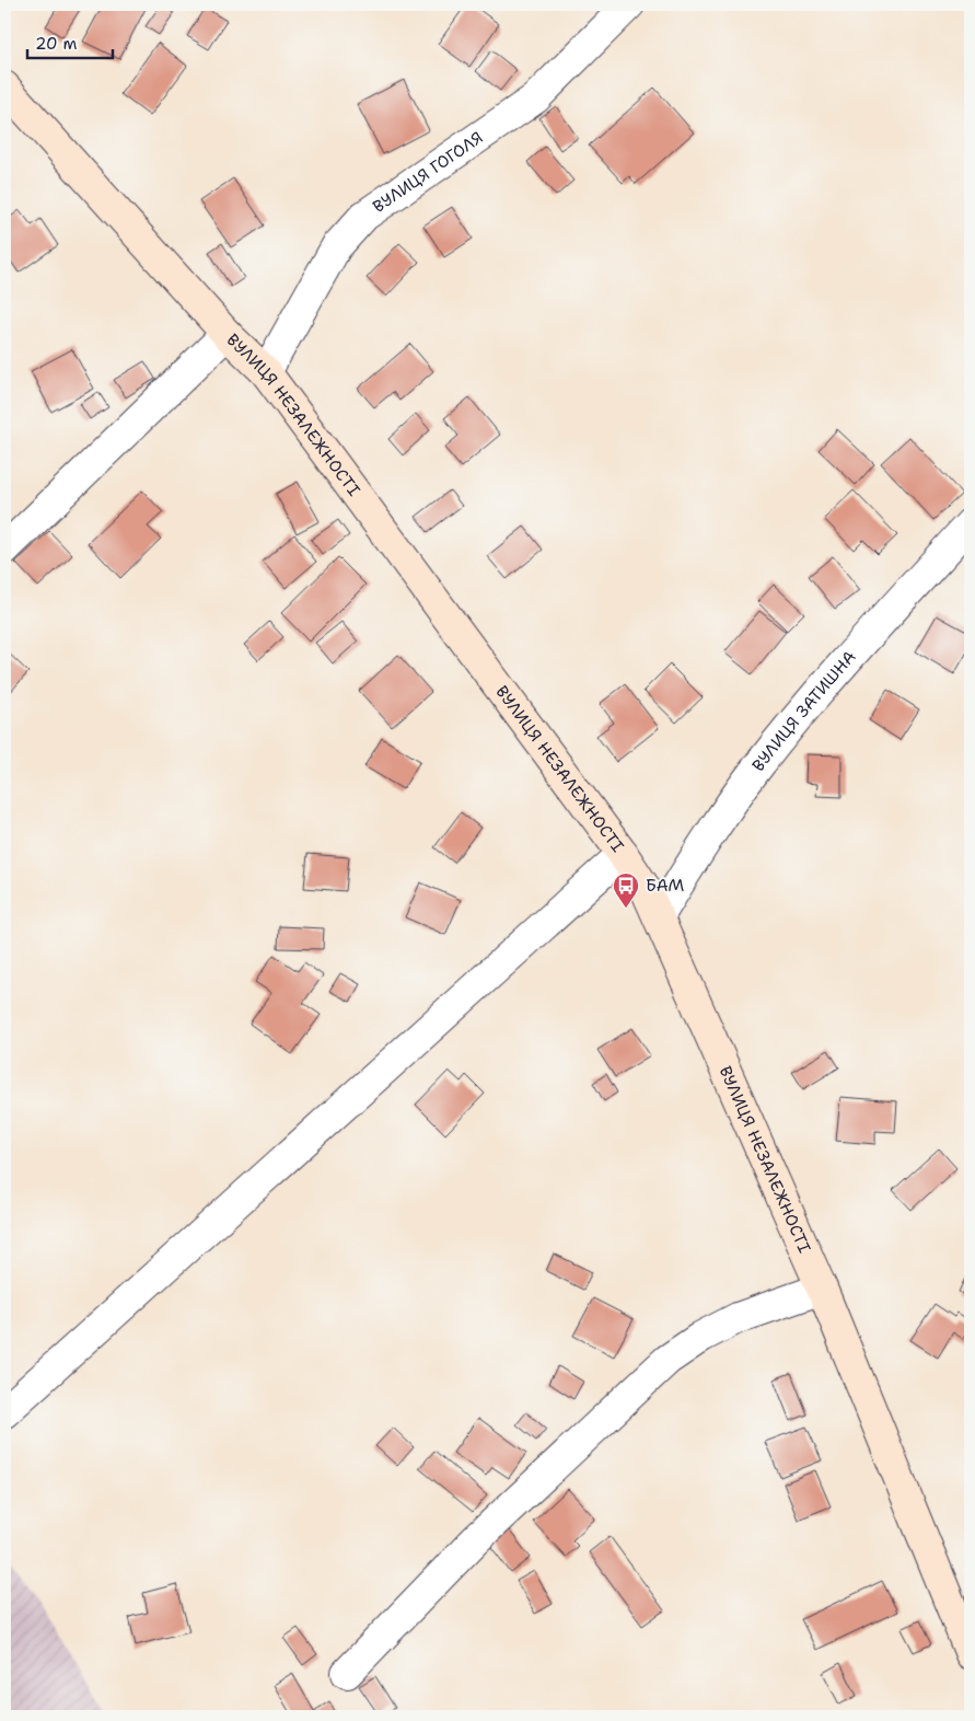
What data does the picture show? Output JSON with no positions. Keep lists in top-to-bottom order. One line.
{"streets":{"street":["ВУЛИЦЯ ГОГОЛЯ","ВУЛИЦЯ НЕЗАЛЕЖНОСТІ","ВУЛИЦЯ ЗАТИШНА"]},"crossings":[["ВУЛИЦЯ ГОГОЛЯ","ВУЛИЦЯ НЕЗАЛЕЖНОСТІ"],["ВУЛИЦЯ НЕЗАЛЕЖНОСТІ","ВУЛИЦЯ ЗАТИШНА"]],"places":{"bus stop":["БАМ"]},"scale_bar":"20 m"}
